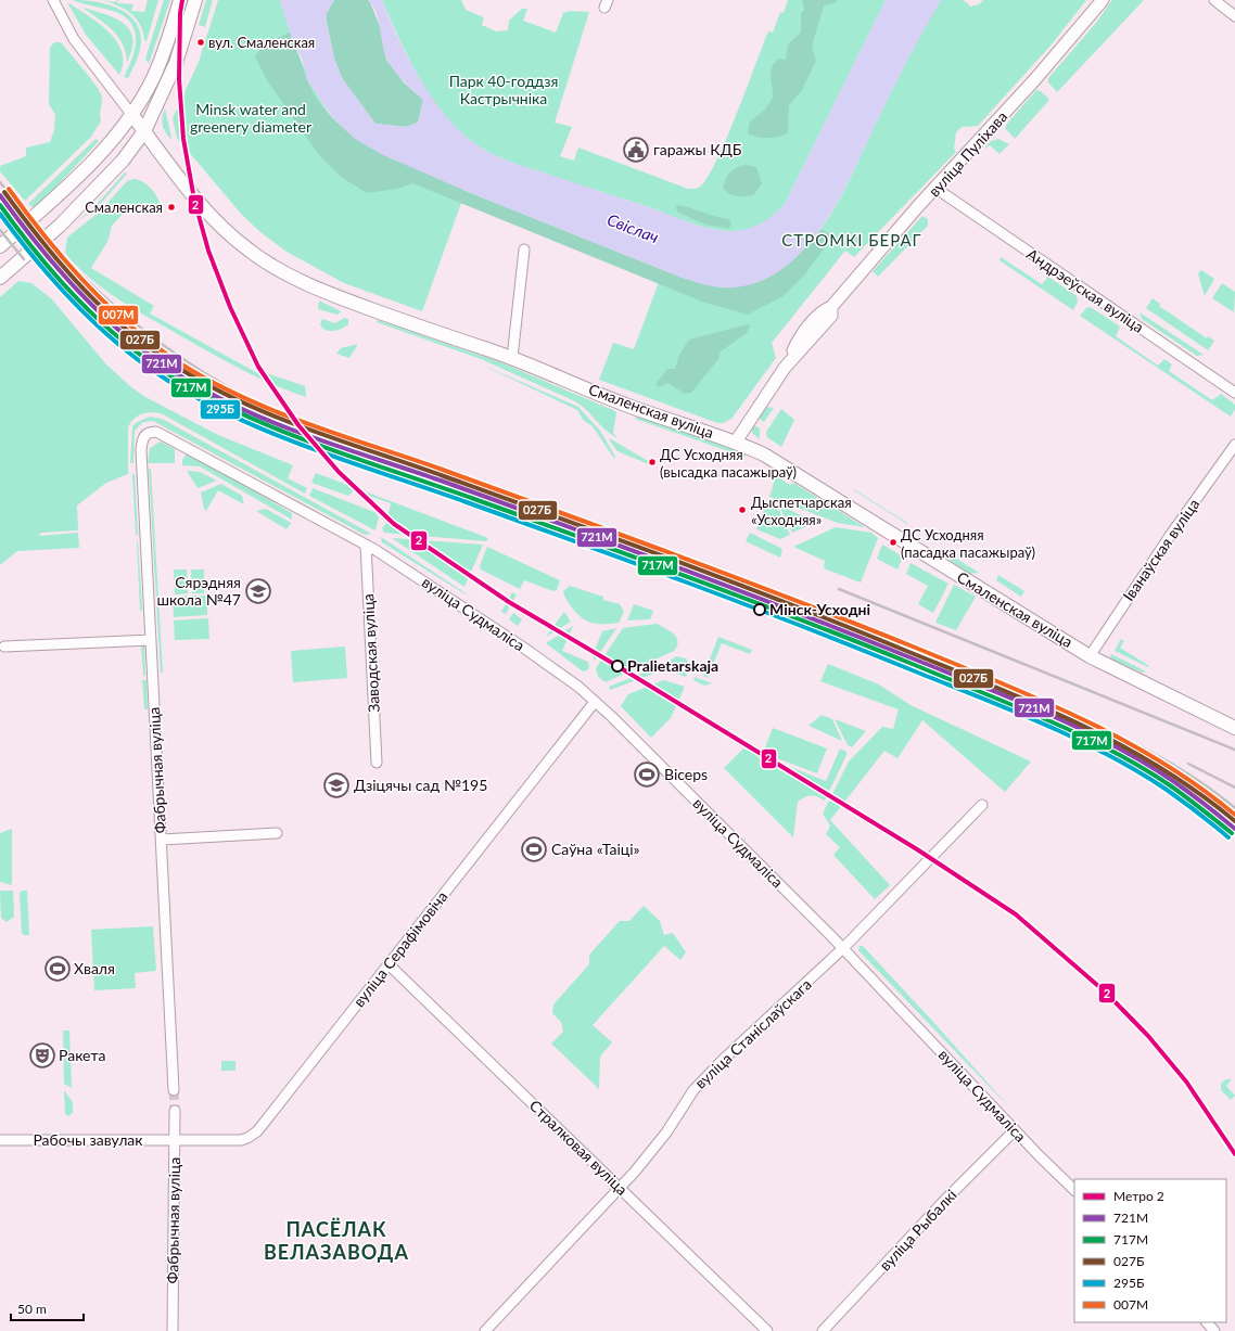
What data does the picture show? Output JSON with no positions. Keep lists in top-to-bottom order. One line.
{"streets":{"main road":["Смаленская вуліца"],"street":["вуліца Пуліхава","Андрэеўская вуліца","Іванаўская вуліца","вуліца Судмаліса","Заводская вуліца","Фабрычная вуліца","вуліца Серафімовіча","вуліца Станіслаўскага","Рабочы завулак","Стралковая вуліца","вуліца Рыбалкі"]},"crossings":[["вуліца Пуліхава","Андрэеўская вуліца"],["вуліца Пуліхава","Смаленская вуліца"],["Смаленская вуліца","Іванаўская вуліца"],["вуліца Судмаліса","Заводская вуліца"],["вуліца Судмаліса","Фабрычная вуліца"],["вуліца Судмаліса","вуліца Серафімовіча"],["вуліца Судмаліса","вуліца Станіслаўскага"],["вуліца Судмаліса","вуліца Рыбалкі"],["Фабрычная вуліца","вуліца Серафімовіча"],["Фабрычная вуліца","Рабочы завулак"],["вуліца Серафімовіча","Рабочы завулак"],["вуліца Серафімовіча","Стралковая вуліца"],["вуліца Станіслаўскага","Стралковая вуліца"]],"districts":["СТРОМКІ БЕРАГ","ПАСЁЛАК ВЕЛАЗАВОДА"],"water":["Свіслач"],"parks":["Парк 40-годдзя Кастрычніка","Minsk water and greenery diameter"],"places":{"other":["вул. Смаленская","Смаленская","ДС Усходняя (высадка пасажыраў)","Дыспетчарская «Усходняя»","ДС Усходняя (пасадка пасажыраў)","Мінск-Усходні","Pralietarskaja"],"public building":["гаражы КДБ"],"school or university":["Сярэдняя школа №47","Дзіцячы сад №195"],"sports":["Biceps","Саўна «Таіці»","Хваля"],"theatre":["Ракета"]},"lines":["metro line 2","transit line 007М","transit line 027Б","transit line 721М","transit line 717М","transit line 295Б"],"legend":["Метро 2","721М","717М","027Б","295Б","007М"],"scale_bar":"50 m"}
